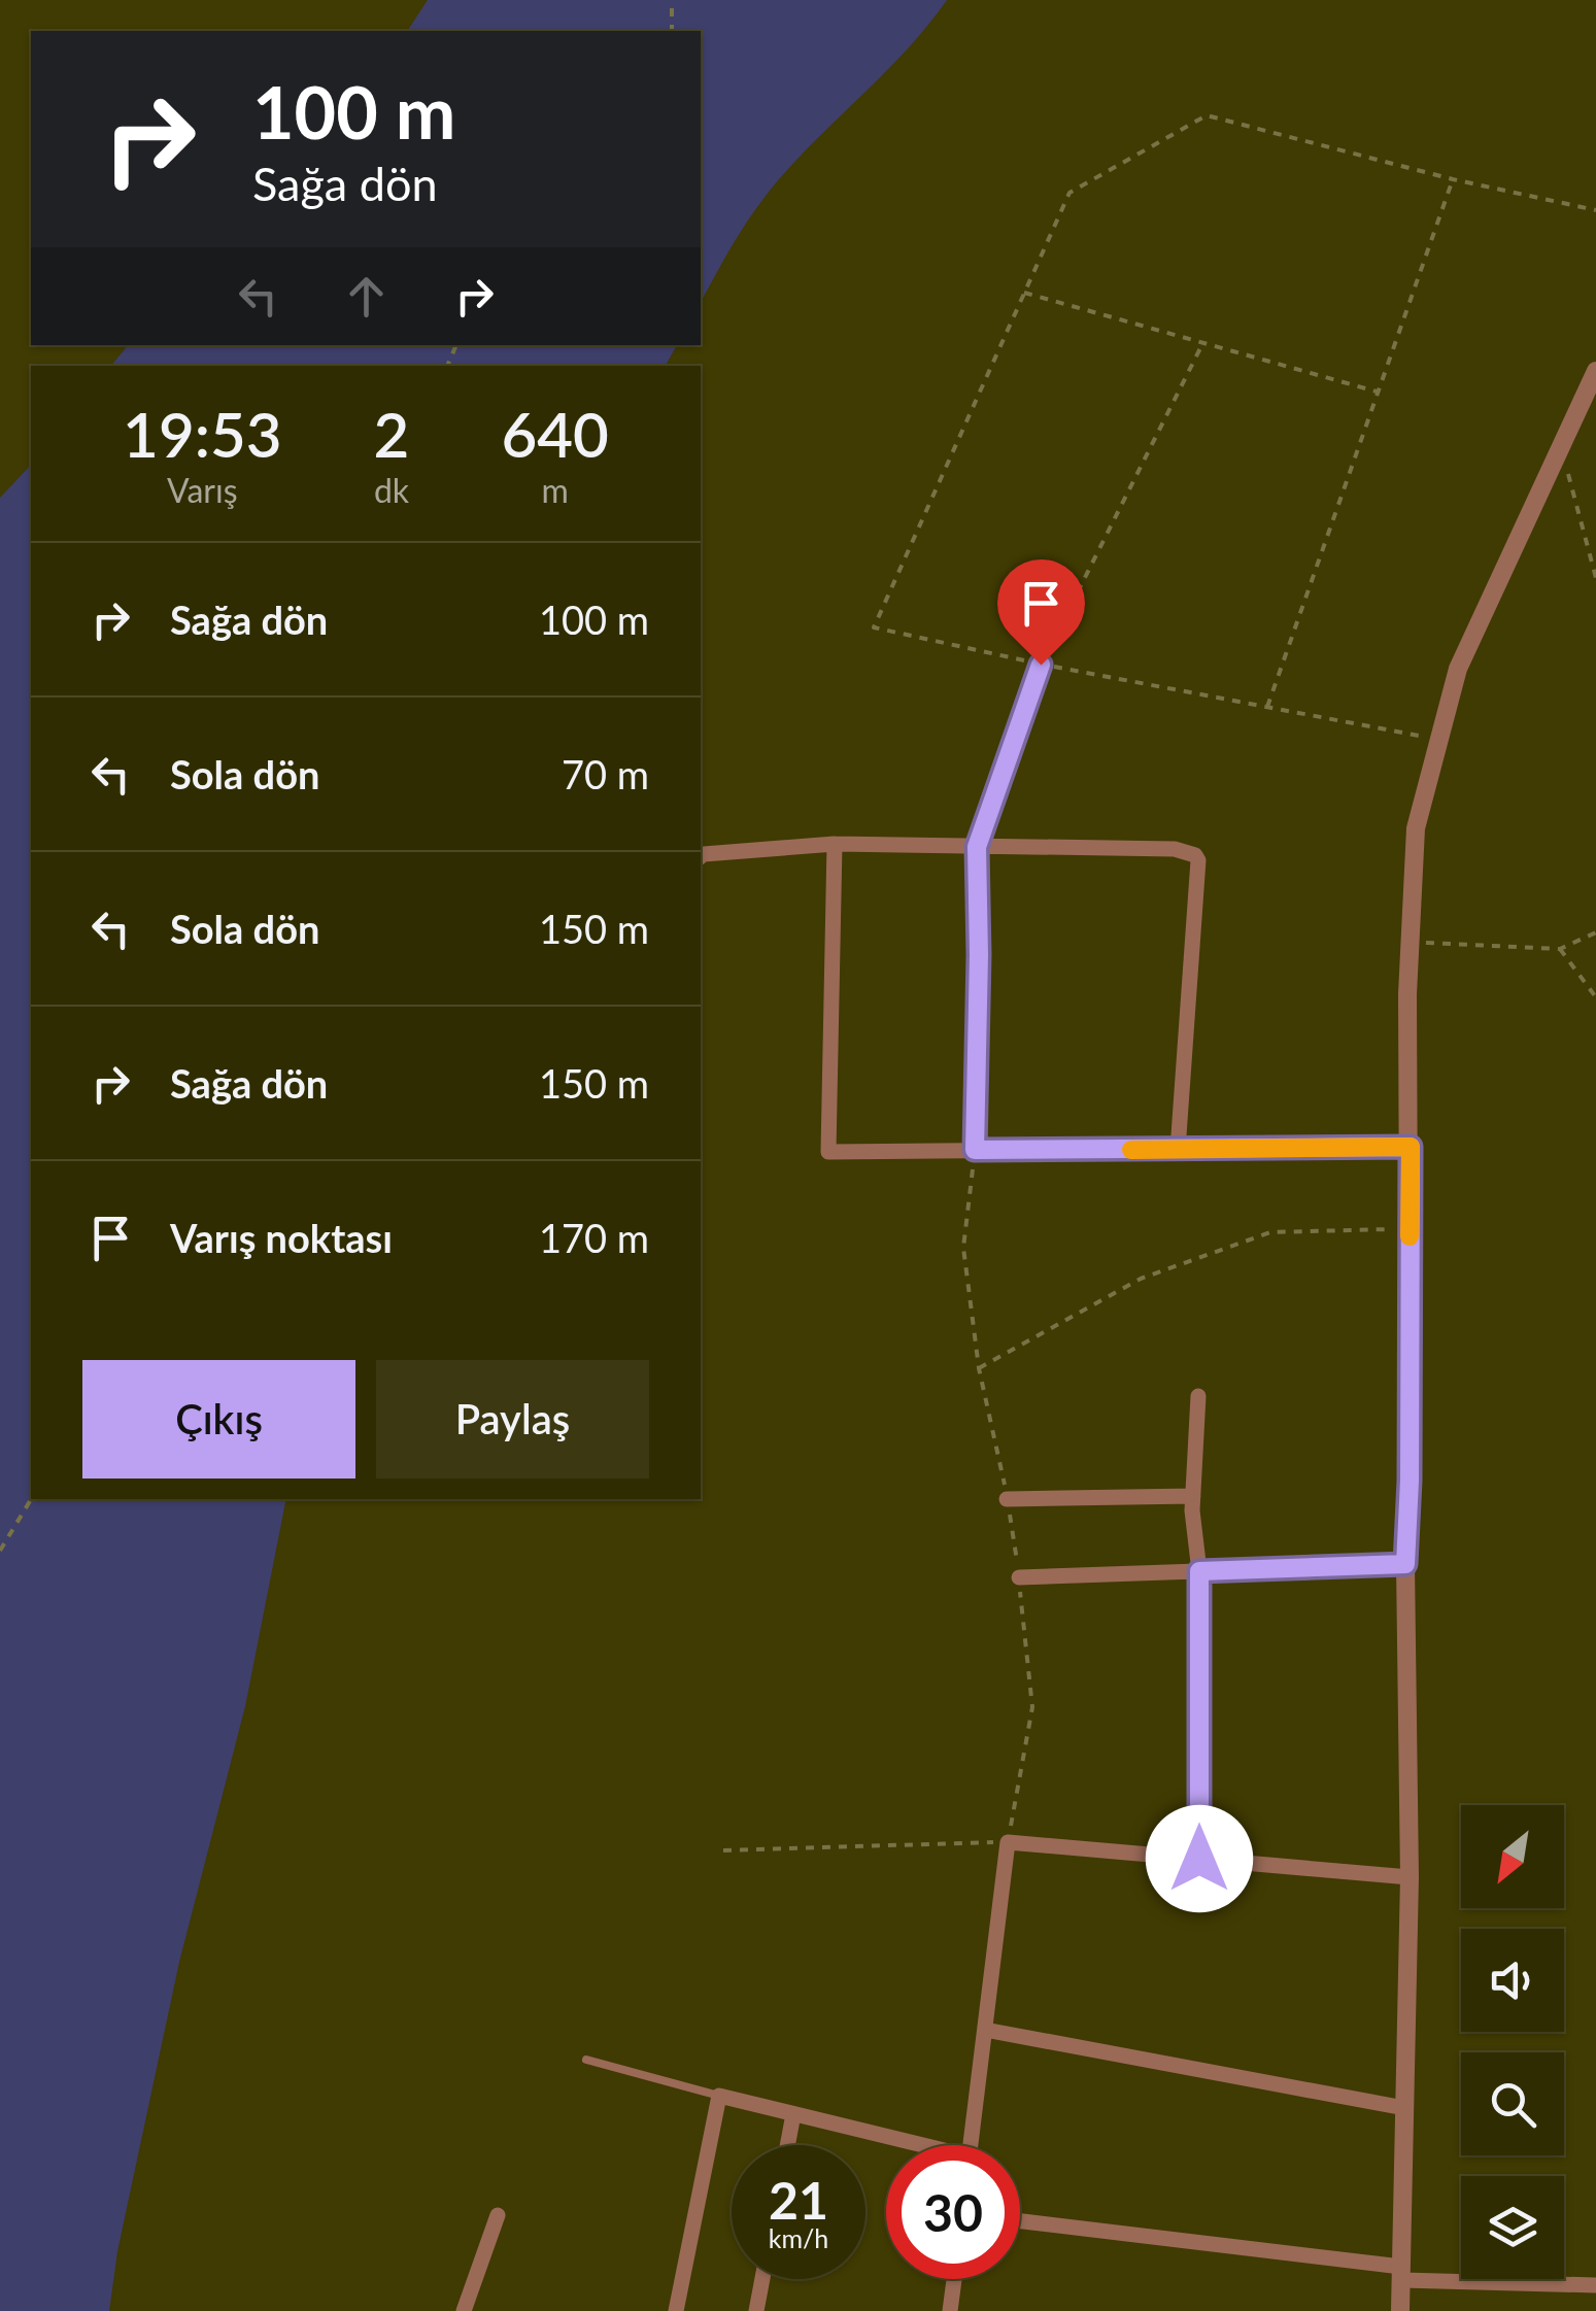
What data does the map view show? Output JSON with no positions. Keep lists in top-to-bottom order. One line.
{"north":"bottom left","page":{"turn":["100 m","Sağa dön"],"eta":["19:53","Varış","2","dk","640","m"],"list":[{"name":"Sağa dön","value":"100 m"},{"name":"Sola dön","value":"70 m"},{"name":"Sola dön","value":"150 m"},{"name":"Sağa dön","value":"150 m"},{"name":"Varış noktası","value":"170 m"}],"buttons":["Çıkış","Paylaş"],"speed":"21 km/h","limit":"30"}}
